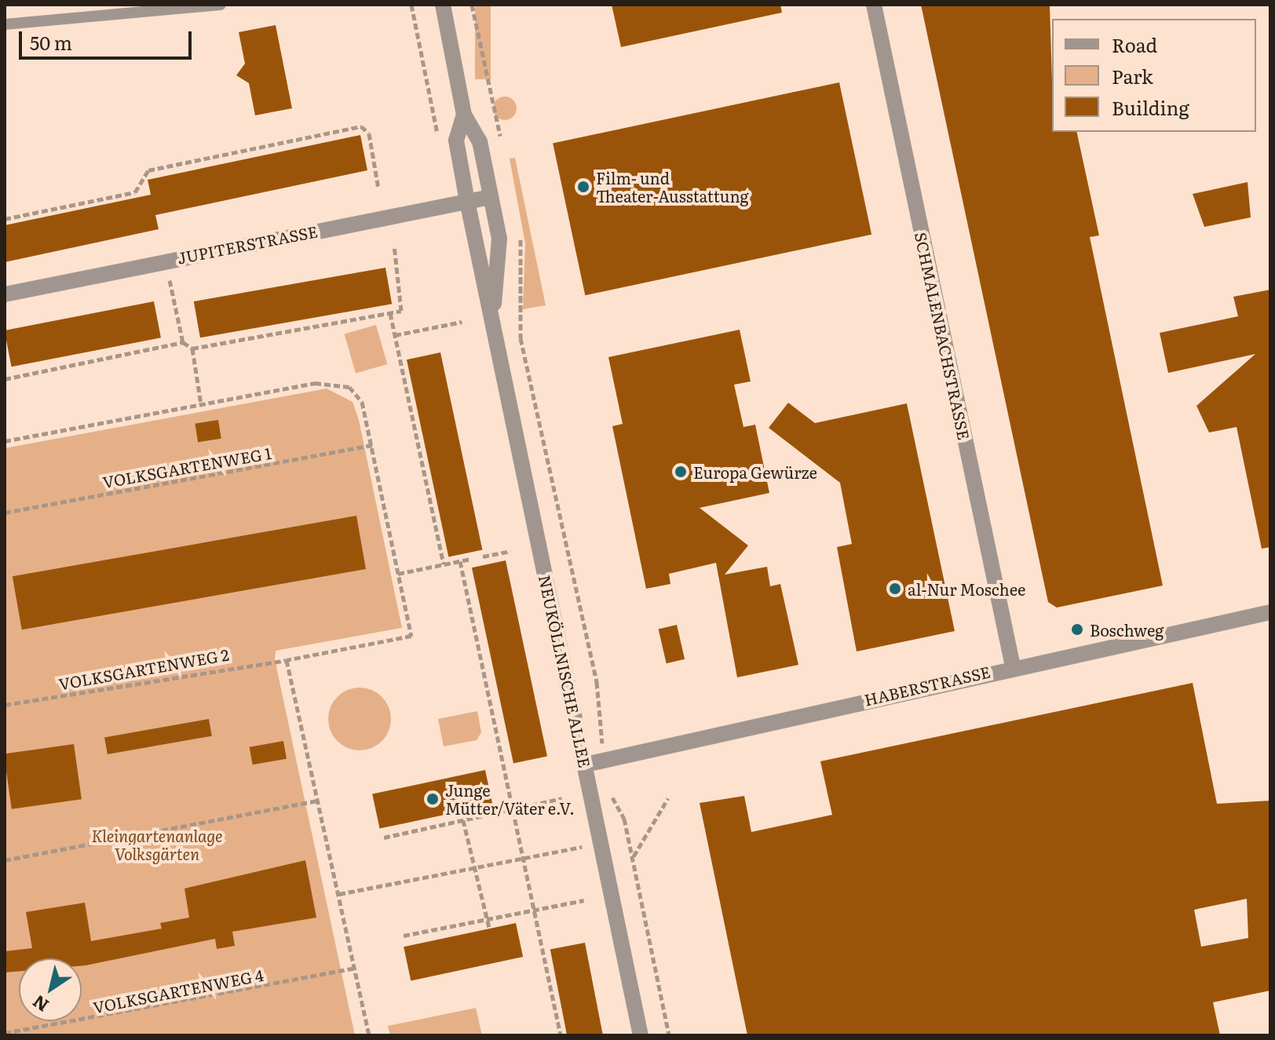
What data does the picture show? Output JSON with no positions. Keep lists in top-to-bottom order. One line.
{"streets":{"street":["JUPITERSTRASSE","SCHMALENBACHSTRASSE","NEUKÖLLNISCHE ALLEE","HABERSTRASSE"],"path":["VOLKSGARTENWEG 1","VOLKSGARTENWEG 2","VOLKSGARTENWEG 4"]},"crossings":[["JUPITERSTRASSE","NEUKÖLLNISCHE ALLEE"],["SCHMALENBACHSTRASSE","HABERSTRASSE"],["NEUKÖLLNISCHE ALLEE","HABERSTRASSE"]],"parks":["Kleingartenanlage Volksgärten"],"places":["Film- und Theater-Ausstattung","Europa Gewürze","al-Nur Moschee","Boschweg","Junge Mütter/Väter e.V."],"legend":["Road","Park","Building"],"scale_bar":"50 m","north":"bottom left"}
